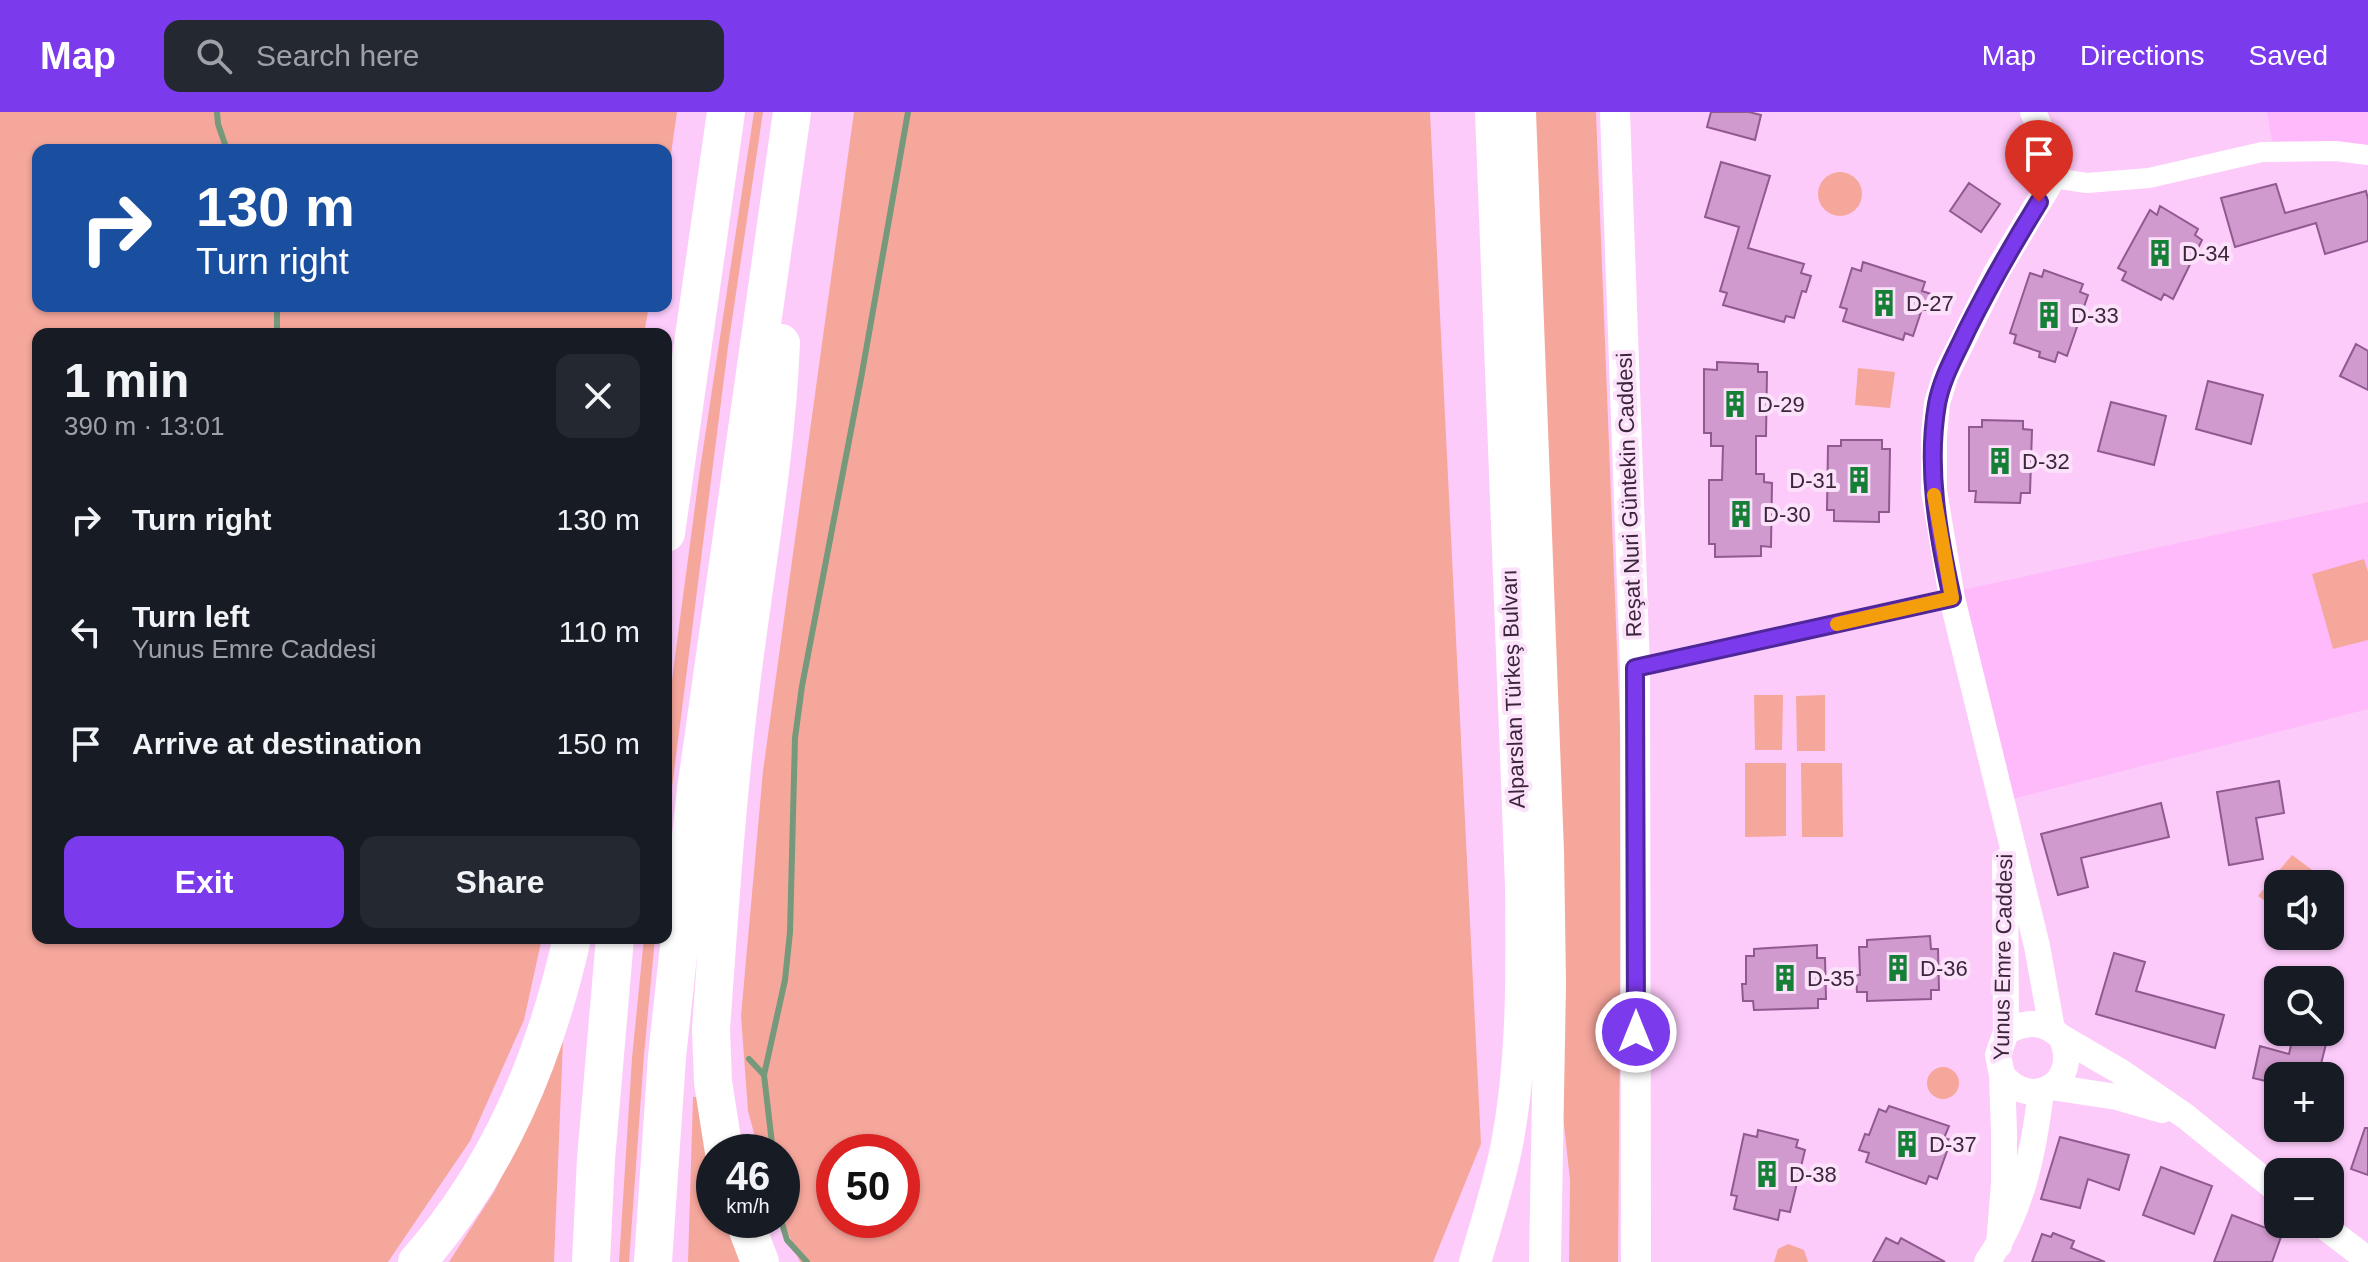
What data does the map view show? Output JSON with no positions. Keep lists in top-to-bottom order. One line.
{"streets":{"main road":["Reşat Nuri Güntekin Caddesi","Alparslan Türkeş Bulvarı"],"street":["Yunus Emre Caddesi"]},"places":{"building":["D-34","D-27","D-33","D-29","D-32","D-31","D-30","D-36","D-35","D-37","D-38"]},"page":{"header":"Map","search":"Search here","nav":["Map","Directions","Saved"],"turn":["130 m","Turn right"],"heading":["1 min","390 m · 13:01"],"list":[{"name":"Turn right","value":"130 m"},{"name":"Turn left","note":"Yunus Emre Caddesi","value":"110 m"},{"name":"Arrive at destination","value":"150 m"}],"buttons":["Exit","Share"],"map_buttons":["+","−"],"speed":"46 km/h","limit":"50"}}
